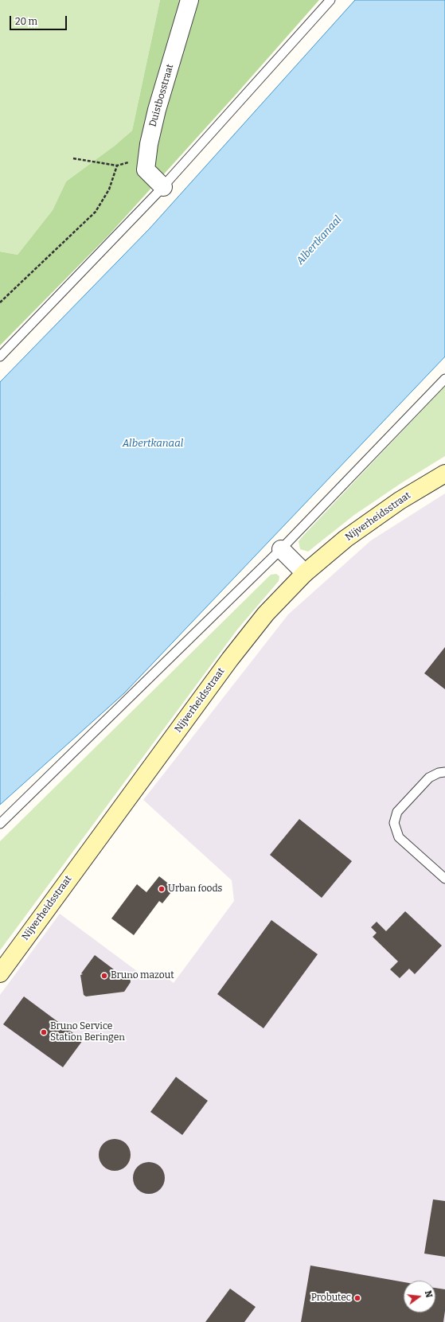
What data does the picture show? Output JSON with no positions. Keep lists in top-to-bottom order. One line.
{"streets":{"street":["Duistbosstraat","Nijverheidsstraat"]},"water":["Albertkanaal"],"places":["Urban foods","Bruno mazout","Bruno Service Station Beringen","Probutec"],"scale_bar":"20 m","north":"right"}
